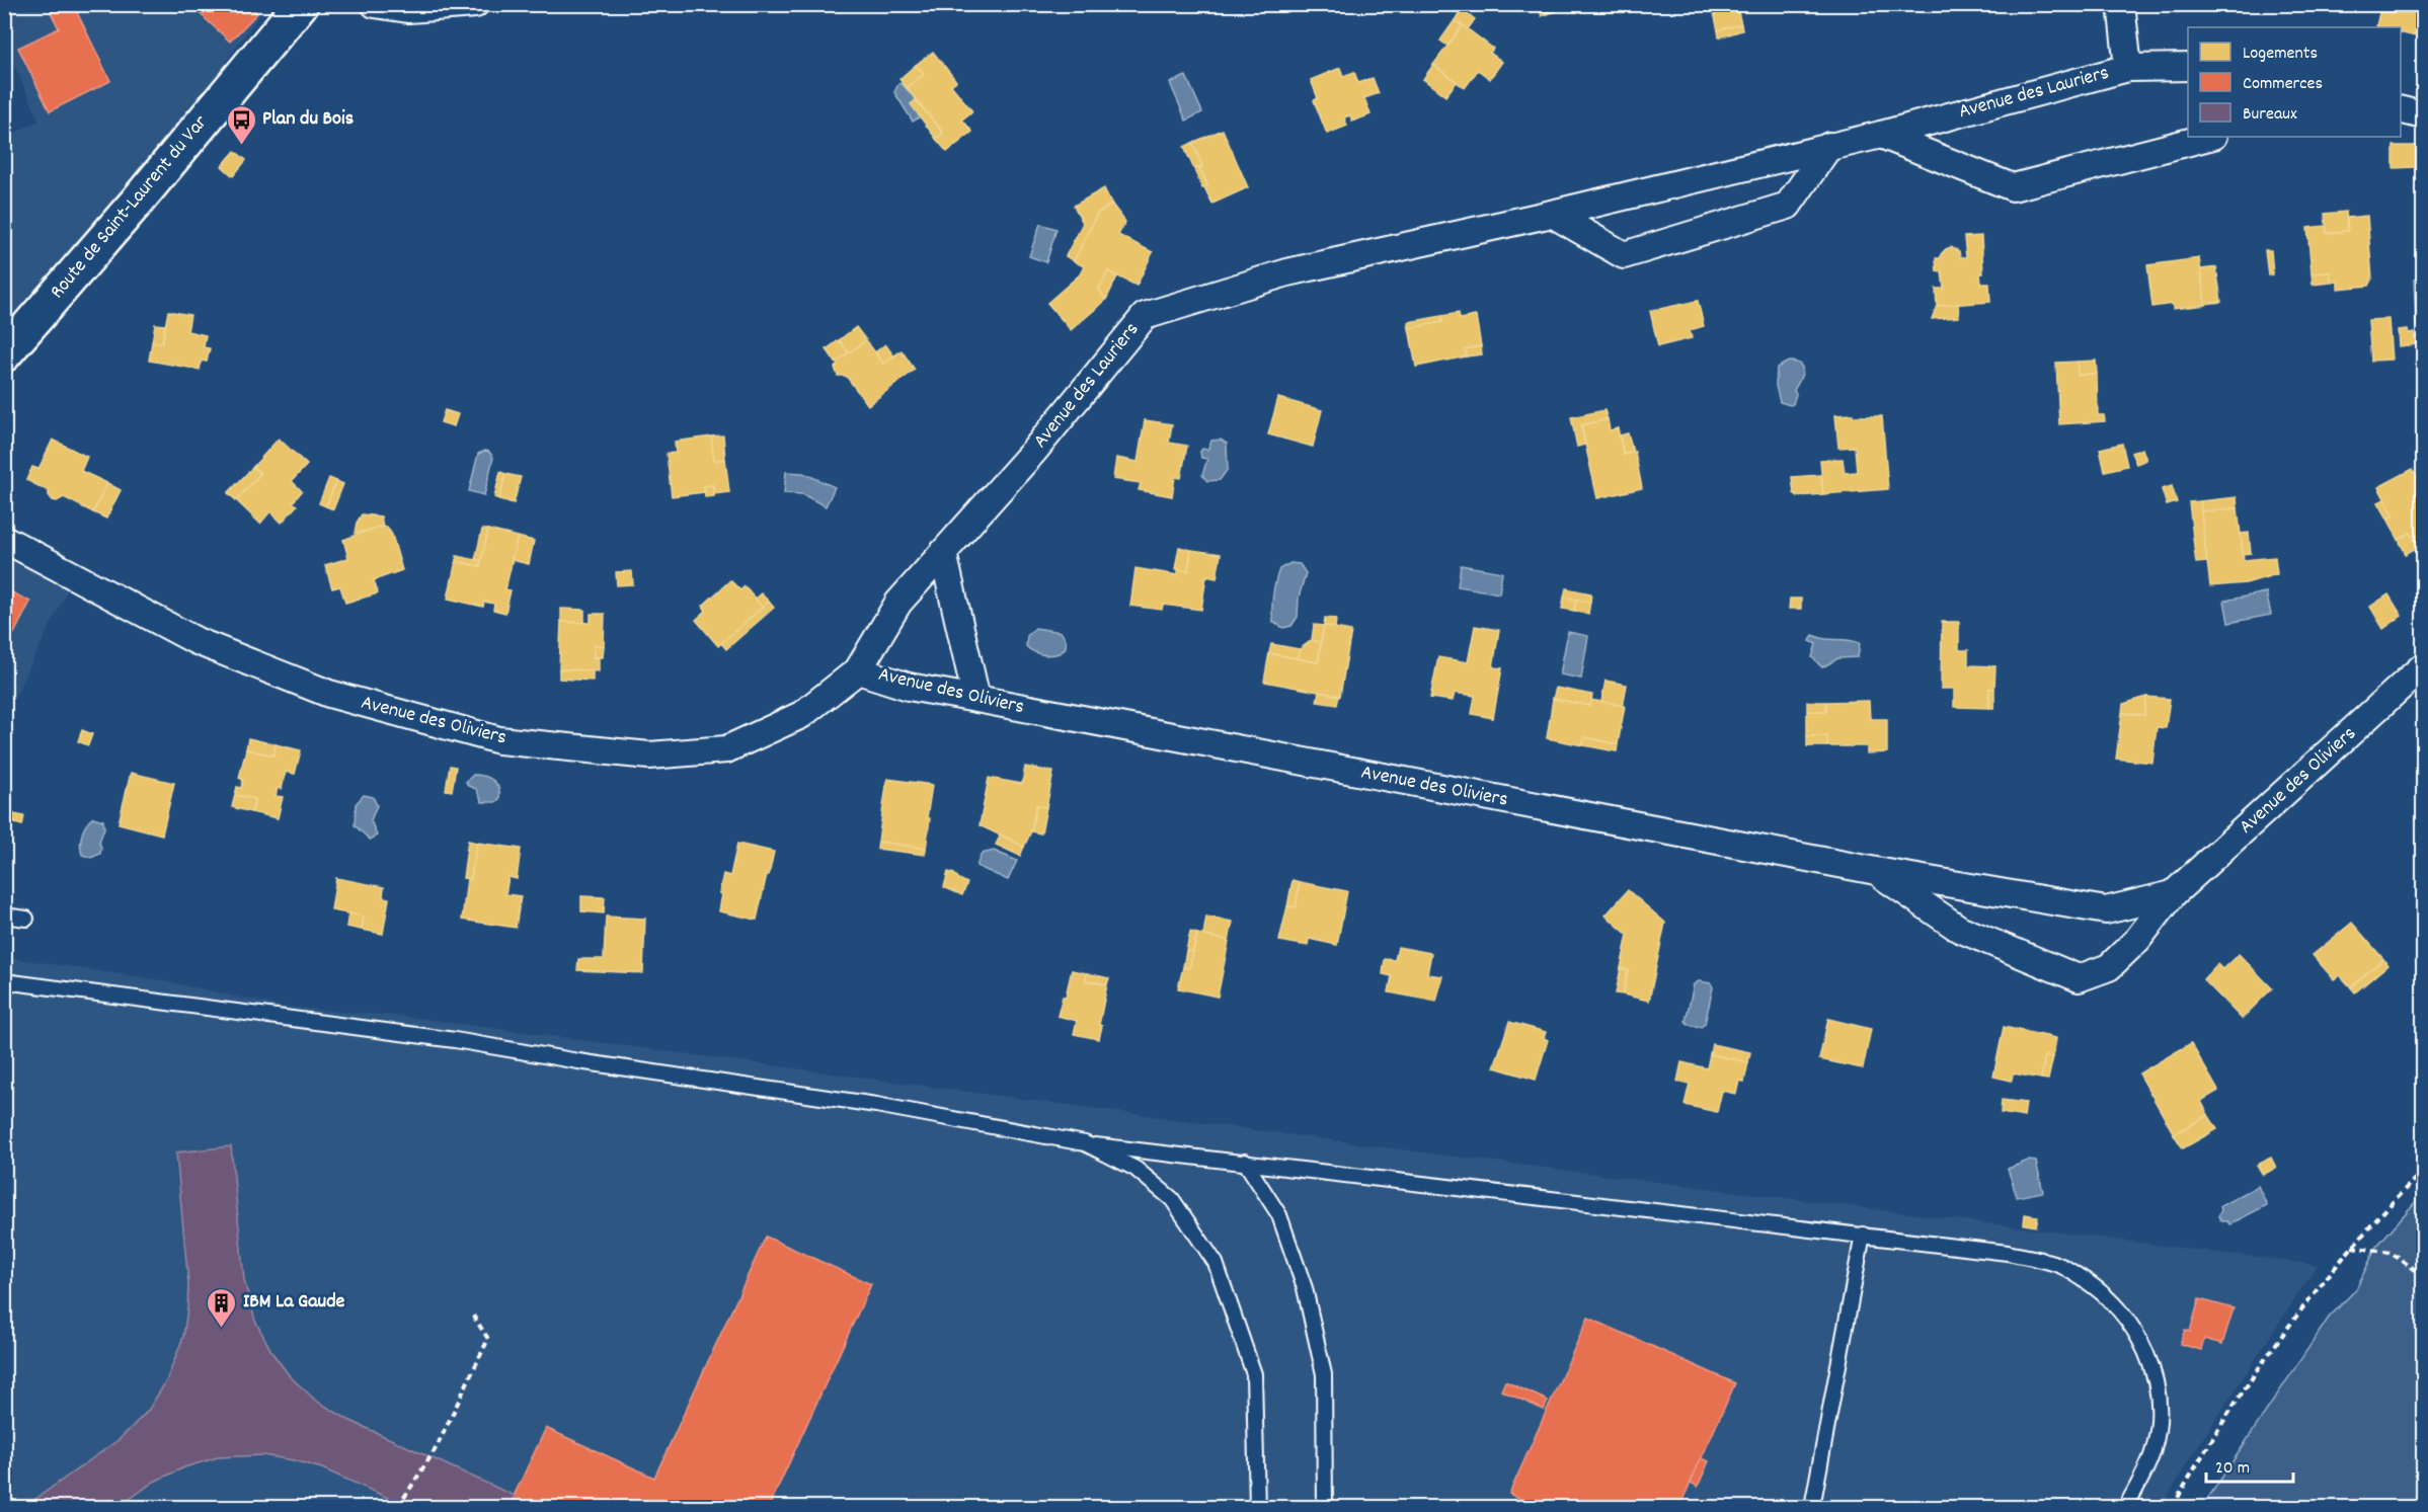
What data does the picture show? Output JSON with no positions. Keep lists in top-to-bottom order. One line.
{"streets":{"main road":["Route de Saint-Laurent du Var"],"street":["Avenue des Lauriers","Avenue des Oliviers"]},"crossings":[["Avenue des Lauriers","Avenue des Oliviers"]],"places":{"bus stop":["Plan du Bois"],"building":["IBM La Gaude"]},"legend":["Logements","Commerces","Bureaux"],"scale_bar":"20 m"}
